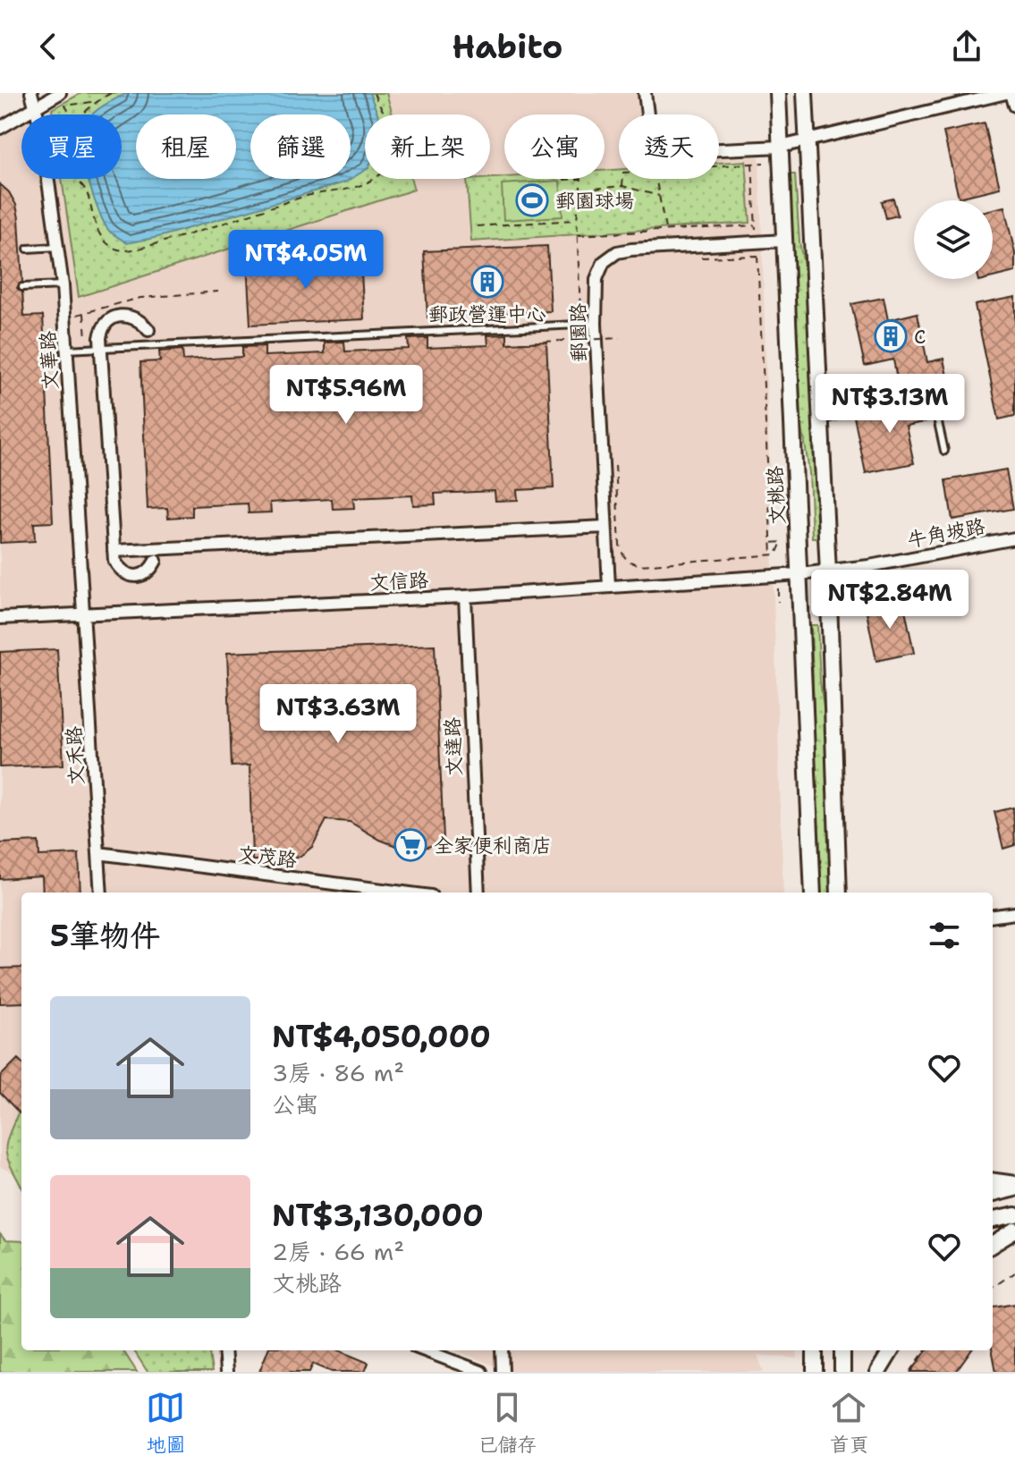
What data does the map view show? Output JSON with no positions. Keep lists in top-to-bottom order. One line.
{"streets":{"street":["郵園路","文華路","文桃路","牛角坡路","文信路","文達路","文禾路","文茂路"]},"crossings":[["郵園路","文桃路"],["郵園路","文信路"],["文華路","文信路"],["文華路","文禾路"],["文桃路","牛角坡路"],["文桃路","文信路"],["牛角坡路","文信路"],["文信路","文達路"],["文信路","文禾路"],["文禾路","文茂路"]],"places":{"sports":["郵園球場"],"building":["郵政營運中心","C"],"supermarket":["全家便利商店"]},"page":{"header":"Habito","chip":["買屋","租屋","篩選","新上架","公寓","透天"],"price":["NT$4.05M","NT$5.96M","NT$3.13M","NT$2.84M","NT$3.63M"],"heading":"5筆物件","list":[{"name":"NT$4,050,000","note":"3房 · 86 m² · 公寓"},{"name":"NT$3,130,000","note":"2房 · 66 m² · 文桃路"}],"tabs":["地圖","已儲存","首頁"]}}
